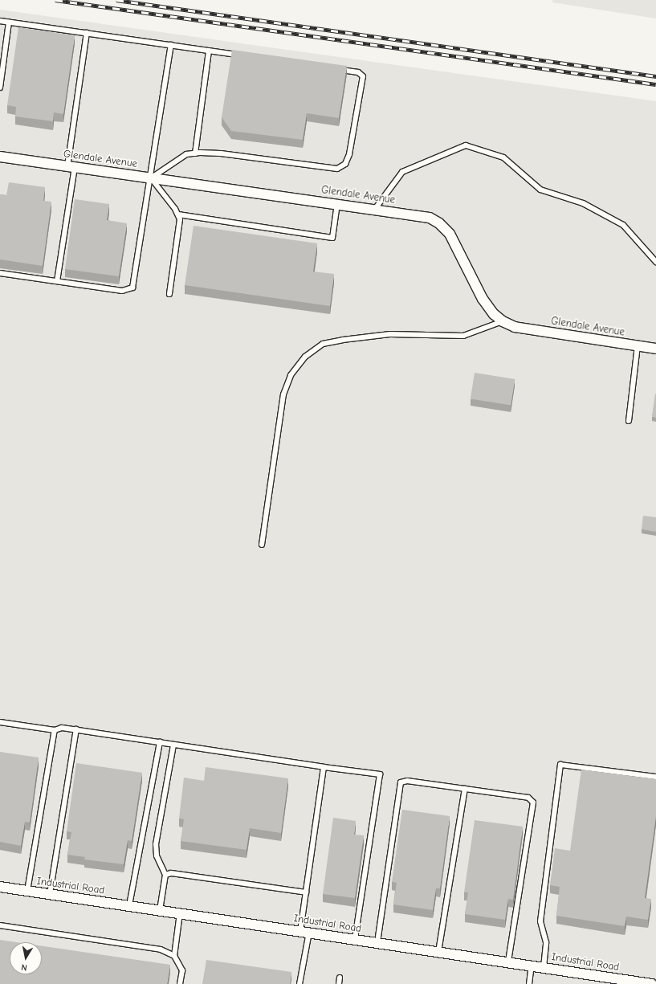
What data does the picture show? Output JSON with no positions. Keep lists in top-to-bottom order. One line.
{"streets":{"street":["Glendale Avenue","Industrial Road"]},"north":"bottom"}
